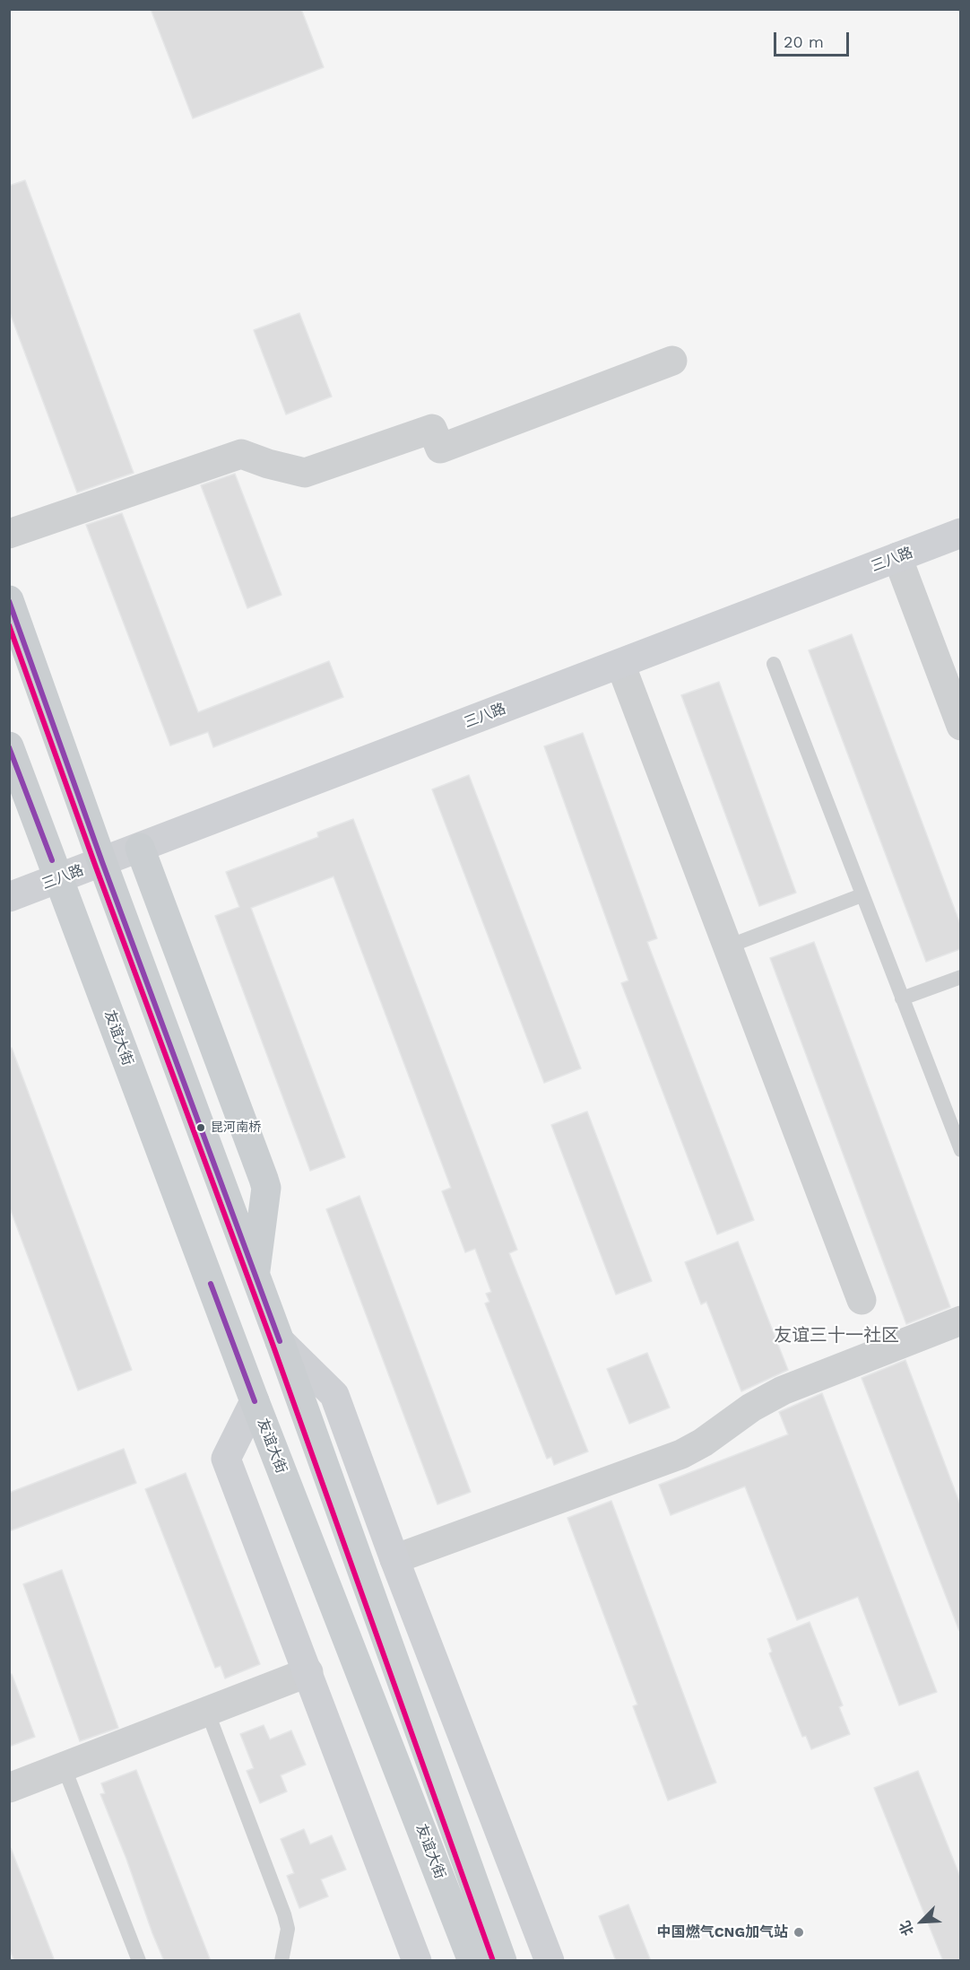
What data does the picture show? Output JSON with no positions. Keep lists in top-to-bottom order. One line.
{"streets":{"main road":["友谊大街"],"street":["三八路"]},"crossings":[["三八路","友谊大街"]],"districts":["友谊三十一社区"],"places":["昆河南桥","中国燃气CNG加气站"],"scale_bar":"20 m","north":"bottom left"}
